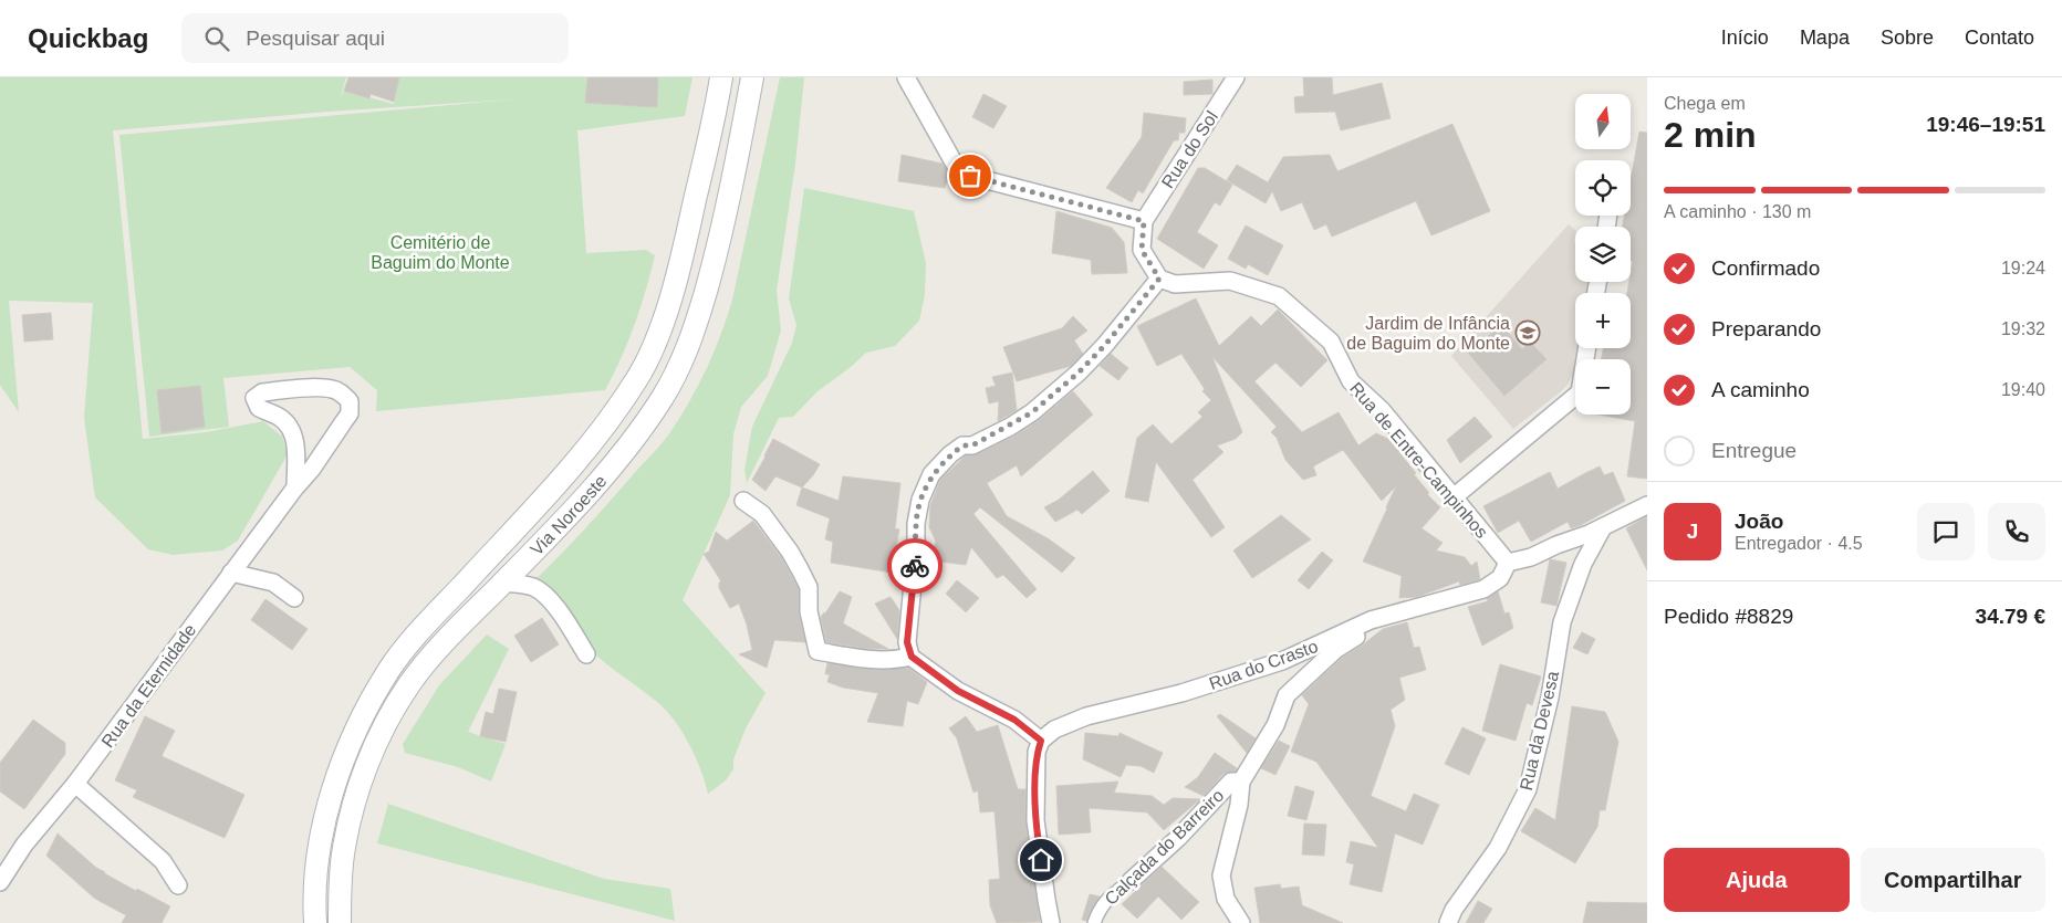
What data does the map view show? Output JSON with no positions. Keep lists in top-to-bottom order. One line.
{"streets":{"main road":["Via Noroeste"],"street":["Rua do Sol","Rua de Entre-Campinhos","Rua do Crasto","Rua da Eternidade","Rua da Devesa","Calçada do Barreiro"]},"crossings":[["Rua de Entre-Campinhos","Rua do Crasto"]],"parks":["Cemitério de Baguim do Monte"],"places":{"school or university":["Jardim de Infância de Baguim do Monte"]},"north":"top","page":{"header":"Quickbag","search":"Pesquisar aqui","nav":["Início","Mapa","Sobre","Contato"],"heading":["2 min","Chega em","19:46–19:51"],"panel":["João","Entregador · 4.5","Pedido #8829","34.79 €"],"map_buttons":["+","−"],"bar":"A caminho · 130 m","list":[["Confirmado","19:24"],["Preparando","19:32"],["A caminho","19:40"],"Entregue"],"round":"J","buttons":["Ajuda","Compartilhar"]}}
